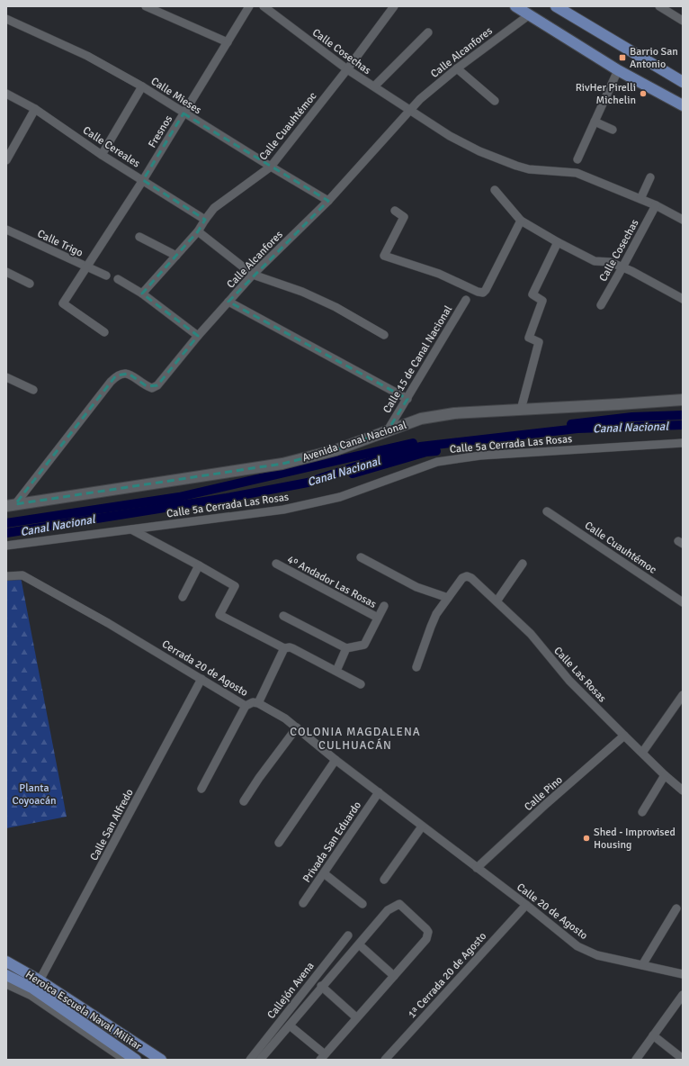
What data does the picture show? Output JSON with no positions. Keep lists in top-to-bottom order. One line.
{"streets":{"main road":["Heroica Escuela Naval Militar"],"street":["Calle Cosechas","Calle Alcanfores","Calle Mieses","Calle Cuauhtémoc","Fresnos","Calle Cereales","Calle Trigo","Calle 15 de Canal Nacional","Avenida Canal Nacional","Calle 5a Cerrada Las Rosas","4º Andador Las Rosas","Cerrada 20 de Agosto","Calle Las Rosas","Calle Pino","Calle San Alfredo","Privada San Eduardo","Calle 20 de Agosto","1ª Cerrada 20 de Agosto","Callejón Avena"]},"crossings":[["Calle Cosechas","Calle Alcanfores"],["Calle Cosechas","Calle Cuauhtémoc"],["Calle Alcanfores","Calle Mieses"],["Calle Alcanfores","Avenida Canal Nacional"],["Calle Mieses","Calle Cuauhtémoc"],["Calle Mieses","Fresnos"],["Calle Cuauhtémoc","Calle Cereales"],["Fresnos","Calle Cereales"],["Fresnos","Calle Trigo"],["Calle 15 de Canal Nacional","Avenida Canal Nacional"],["Cerrada 20 de Agosto","Calle Pino"],["Cerrada 20 de Agosto","Calle San Alfredo"],["Cerrada 20 de Agosto","Privada San Eduardo"],["Cerrada 20 de Agosto","Calle 20 de Agosto"],["Calle Las Rosas","Calle Pino"],["Calle Pino","Calle 20 de Agosto"],["Calle San Alfredo","Heroica Escuela Naval Militar"],["Calle 20 de Agosto","1ª Cerrada 20 de Agosto"]],"districts":["COLONIA MAGDALENA CULHUACÁN"],"water":["Canal Nacional"],"parks":["Planta Coyoacán"],"places":{"transit":["Barrio San Antonio"],"other":["RivHer Pirelli Michelin","Shed - Improvised Housing"]}}
